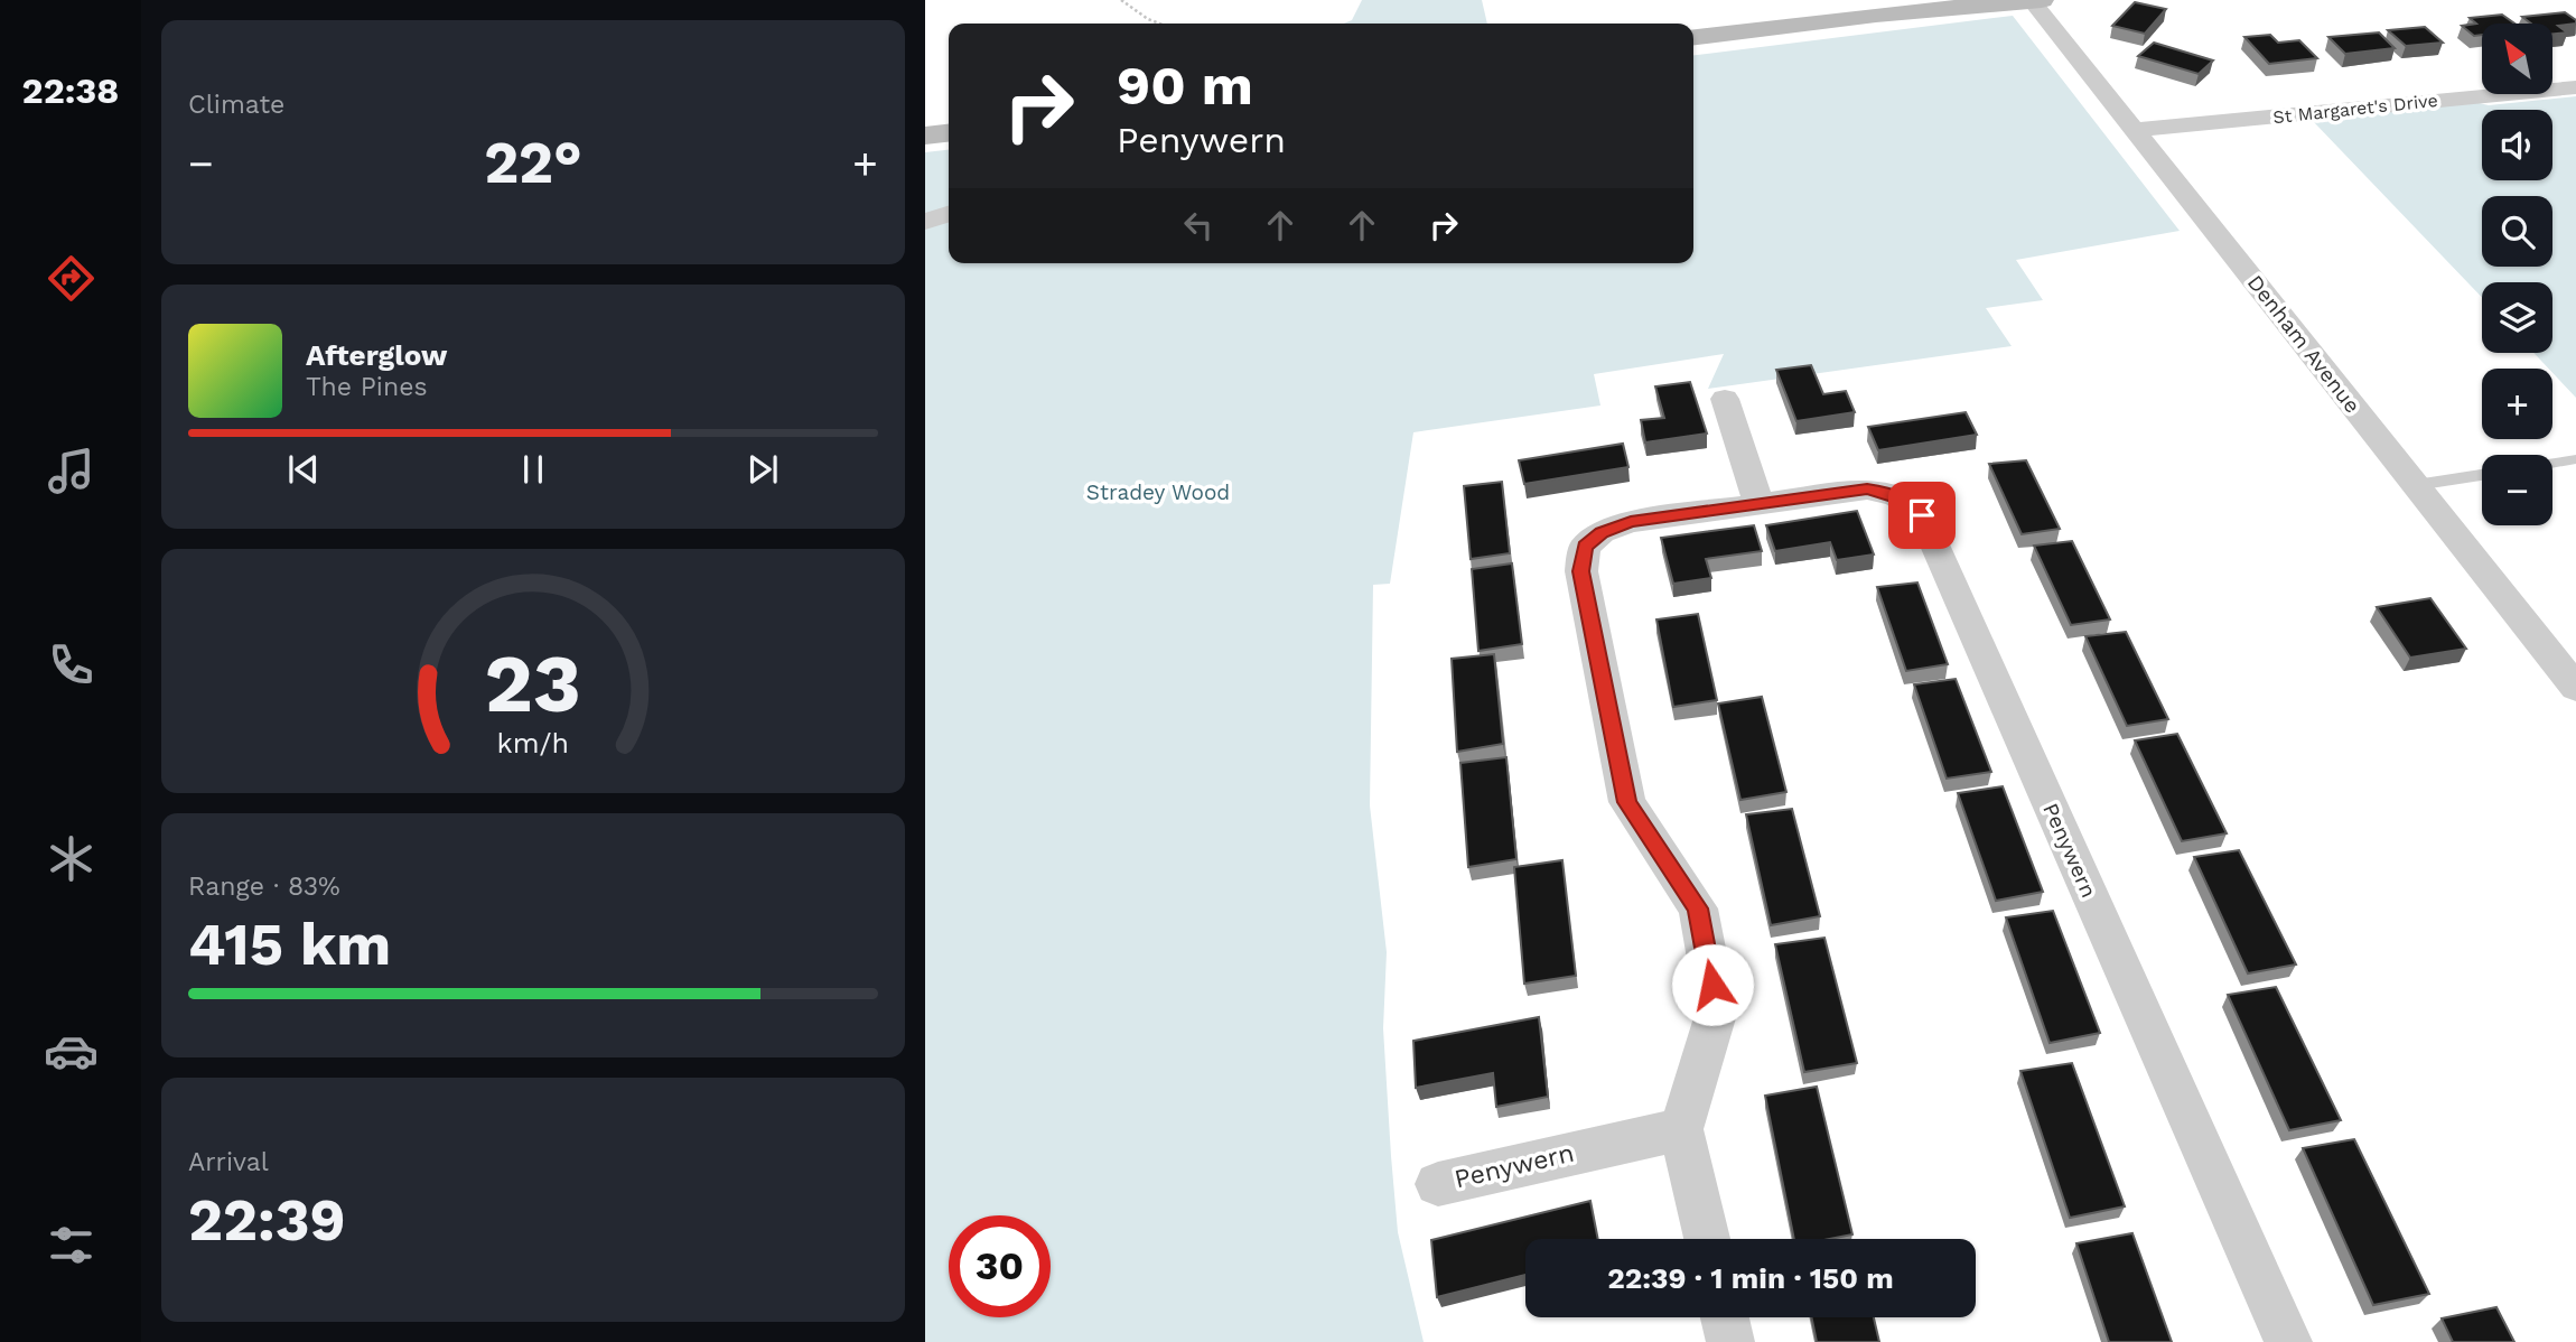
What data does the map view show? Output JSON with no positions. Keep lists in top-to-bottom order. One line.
{"streets":{"street":["St Margaret's Drive","Denham Avenue","Penywern"]},"crossings":[["St Margaret's Drive","Denham Avenue"]],"parks":["Stradey Wood"],"north":"top left","page":{"tabs":"22:38","tile":["Climate",["Range · 83%","415 km"],["Arrival","22:39"]],"map_buttons":["+","−"],"turn":["90 m","Penywern"],"heat":["−","22°","+"],"song":["Afterglow","The Pines"],"limit":"30","trip":"22:39 · 1 min · 150 m","gauge":["23","km/h"]}}
